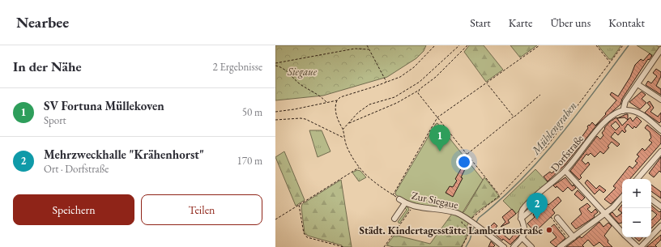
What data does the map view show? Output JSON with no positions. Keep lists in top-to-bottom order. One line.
{"streets":{"street":["Dorfstraße","Zur Siegaue"]},"water":["Mühlengraben"],"parks":["Siegaue"],"places":["Städt. Kindertagesstätte Lambertusstraße"],"page":{"header":"Nearbee","nav":["Start","Karte","Über uns","Kontakt"],"heading":["In der Nähe","2 Ergebnisse"],"list":[{"mark":"1","name":"SV Fortuna Müllekoven","note":"Sport","value":"50 m"},{"mark":"2","name":"Mehrzweckhalle \"Krähenhorst\"","note":"Ort · Dorfstraße","value":"170 m"}],"pins":["1","2"],"map_buttons":["+","−"],"buttons":["Speichern","Teilen"]}}
